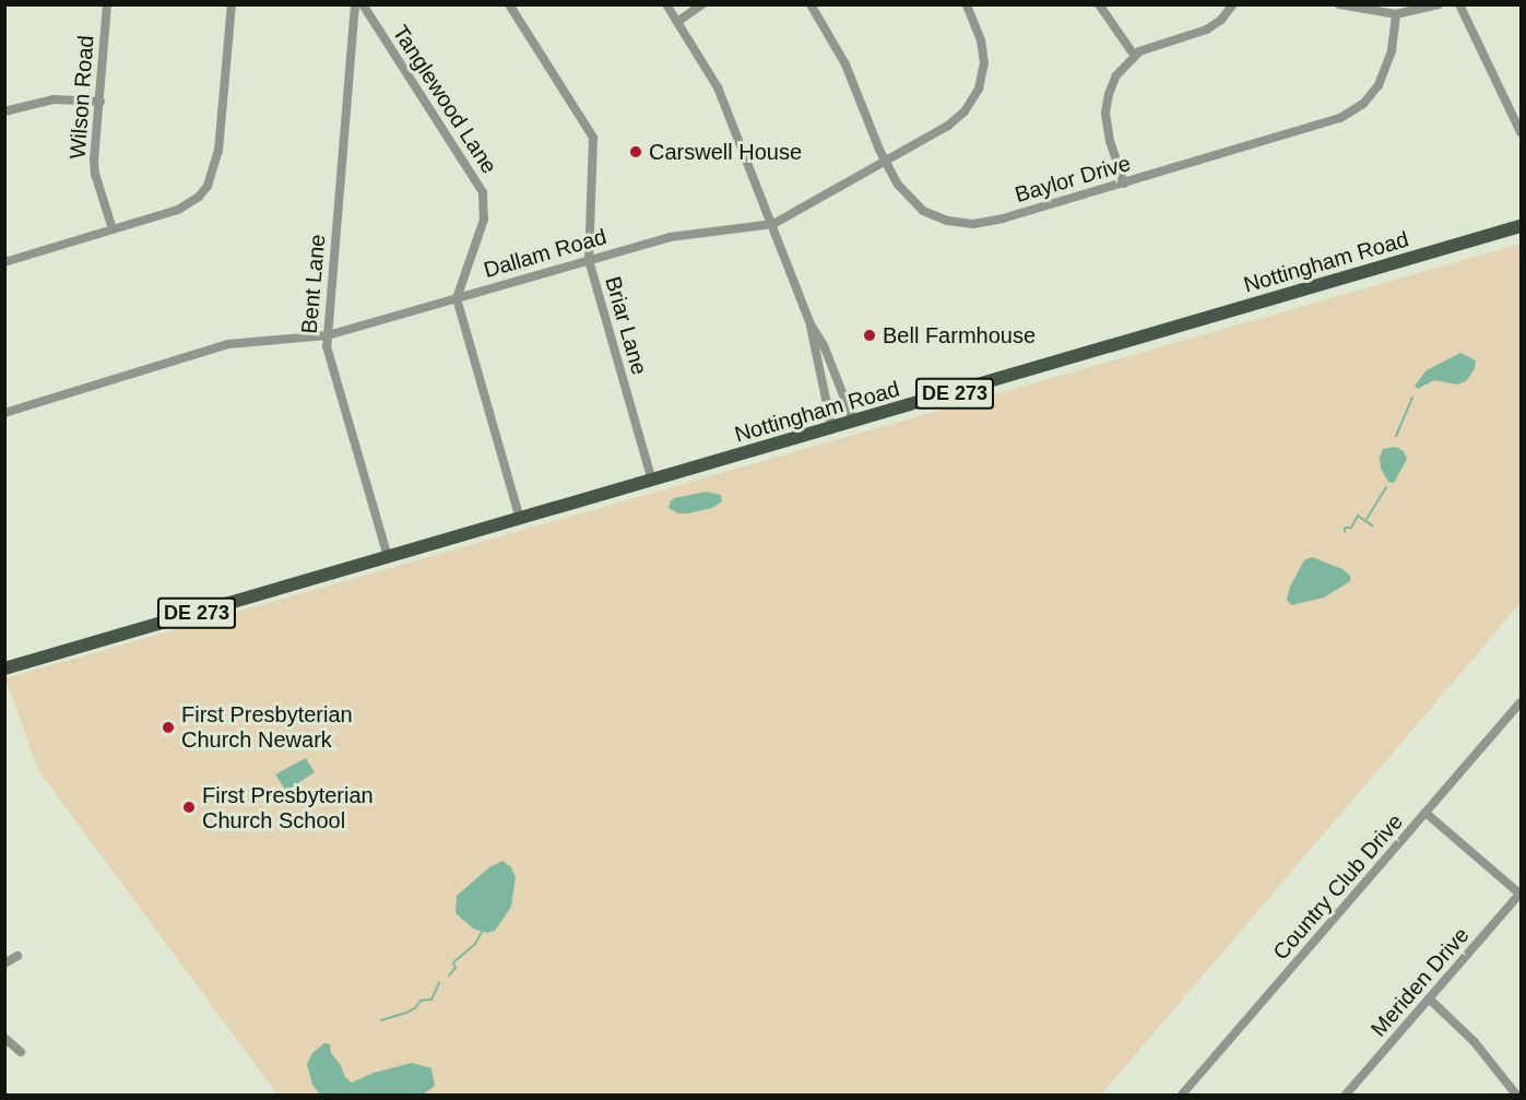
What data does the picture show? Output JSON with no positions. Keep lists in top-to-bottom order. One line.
{"streets":{"main road":["Nottingham Road","DE 273"],"street":["Wilson Road","Tanglewood Lane","Baylor Drive","Dallam Road","Bent Lane","Briar Lane","Country Club Drive","Meriden Drive"]},"crossings":[["Tanglewood Lane","Dallam Road"],["Baylor Drive","Dallam Road"],["Dallam Road","Bent Lane"],["Dallam Road","Briar Lane"],["Nottingham Road","Bent Lane"],["Nottingham Road","Briar Lane"],["Nottingham Road","DE 273"],["Bent Lane","DE 273"]],"places":["Carswell House","Bell Farmhouse","First Presbyterian Church Newark","First Presbyterian Church School"]}
